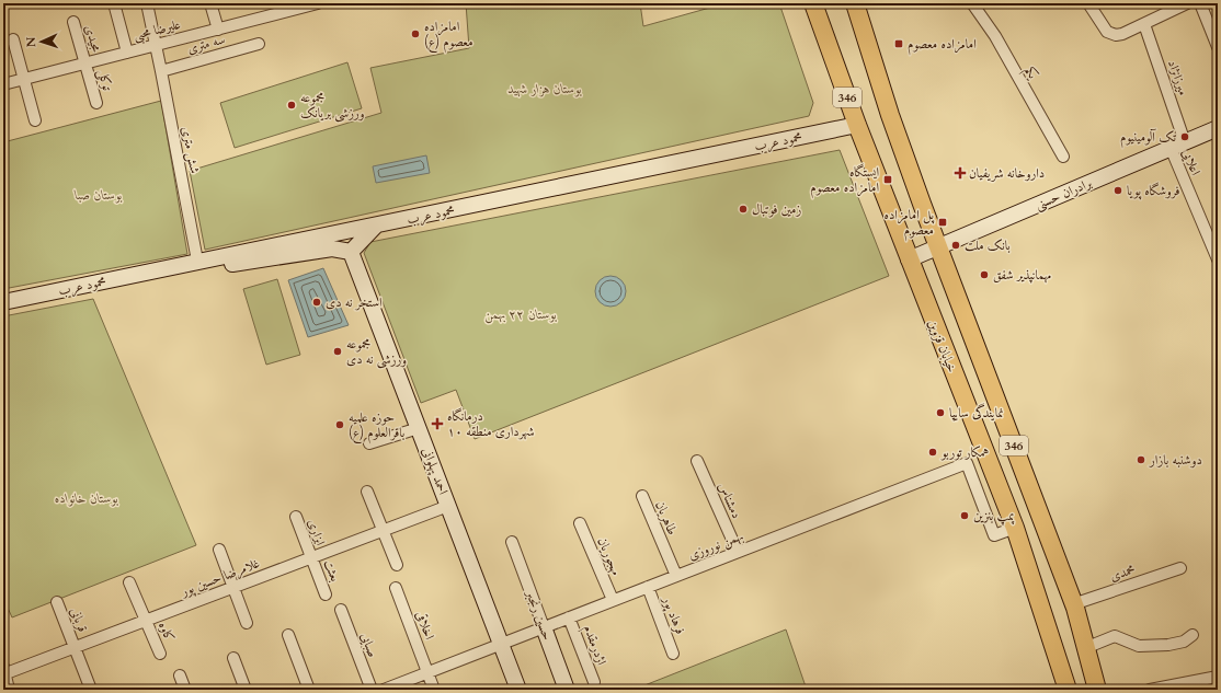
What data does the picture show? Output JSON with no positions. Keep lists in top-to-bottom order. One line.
{"streets":{"main road":["346","محمود عرب","برادران حسنی","خیابان قزوین","احمد پهلوانی","حسین رنجبر"],"street":["علیرضا محبی","مجیدی","سه متری","یکم","ميرزانژاد","توکلی","شش متری","اعلایی","دمشناس","طاهریان","ابزاری","بهمن نوروزی","مهجوریان","بعثت","محمدی","غلامرضا حسین پور","فرهاد پور","قربانی","اخلاقی","کاوه","صبایی","اژدرمقدم"]},"crossings":[["علیرضا محبی","مجیدی"],["علیرضا محبی","توکلی"],["علیرضا محبی","شش متری"],["مجیدی","توکلی"],["سه متری","شش متری"],["ميرزانژاد","برادران حسنی"],["346","برادران حسنی"],["346","محمدی"],["محمود عرب","شش متری"],["محمود عرب","خیابان قزوین"],["اعلایی","برادران حسنی"],["برادران حسنی","خیابان قزوین"],["خیابان قزوین","بهمن نوروزی"],["احمد پهلوانی","بهمن نوروزی"],["احمد پهلوانی","غلامرضا حسین پور"],["دمشناس","بهمن نوروزی"],["طاهریان","بهمن نوروزی"],["ابزاری","بعثت"],["ابزاری","غلامرضا حسین پور"],["بهمن نوروزی","مهجوریان"],["بهمن نوروزی","حسین رنجبر"],["بهمن نوروزی","فرهاد پور"],["بهمن نوروزی","اخلاقی"],["بهمن نوروزی","اژدرمقدم"],["بعثت","غلامرضا حسین پور"],["غلامرضا حسین پور","قربانی"],["غلامرضا حسین پور","کاوه"]],"parks":["بوستان هزار شهید","بوستان صبا","بوستان ۲۲ بهمن","بوستان خانواده"],"places":{"other":["امامزاده معصوم (ع)","مجموعه ورزشی بریانک","تک آلومینیوم","فروشگاه پویا","زمین فوتبال","بانک ملت","مهمانپذیر شفق","استخر نه دی","مجموعه ورزشی نه دی","نمایندگی سایپا","حوزه علمیه باقرالعلوم (ع)","همکار توربو","دوشنبه بازار","پمپ بنزین"],"transit":["امامزاده معصوم","ایستگاه امامزاده معصوم","پل امامزاده معصوم"],"health":["داروخانه شریفیان","درمانگاه شهرداری منطقه ۱۰"]},"north":"left"}
